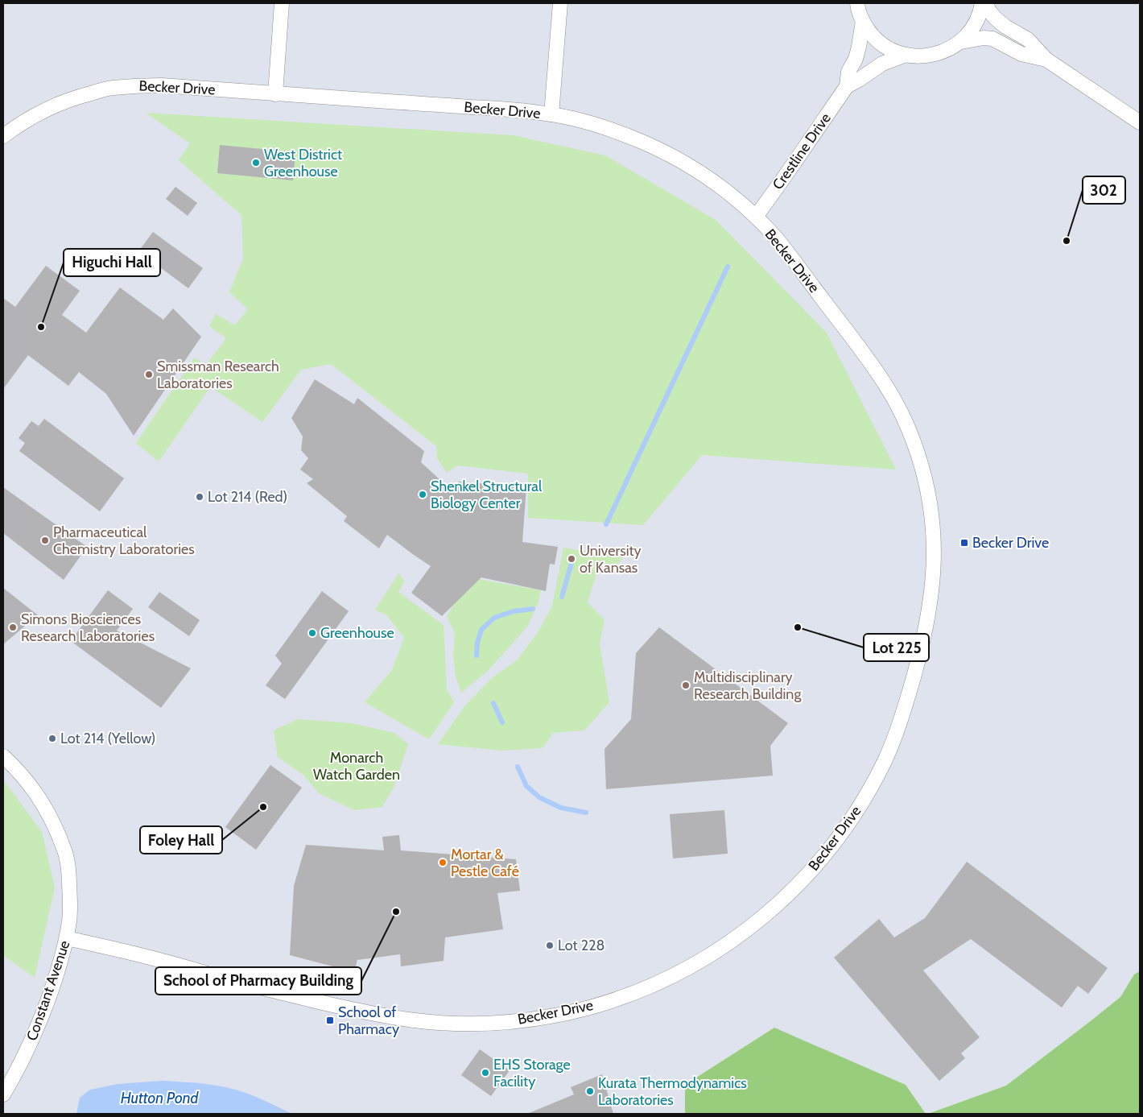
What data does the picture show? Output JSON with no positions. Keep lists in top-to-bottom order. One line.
{"streets":{"street":["Becker Drive","Crestline Drive","Constant Avenue"]},"crossings":[["Becker Drive","Crestline Drive"],["Becker Drive","Constant Avenue"]],"water":["Hutton Pond"],"parks":["Monarch Watch Garden"],"places":{"other":["West District Greenhouse","302","Higuchi Hall","Smissman Research Laboratories","Shenkel Structural Biology Center","Lot 214 (Red)","Pharmaceutical Chemistry Laboratories","University of Kansas","Simons Biosciences Research Laboratories","Lot 225","Greenhouse","Multidisciplinary Research Building","Lot 214 (Yellow)","Foley Hall","Mortar & Pestle Café","School of Pharmacy Building","Lot 228","EHS Storage Facility","Kurata Thermodynamics Laboratories"],"transit":["Becker Drive","School of Pharmacy"]}}
